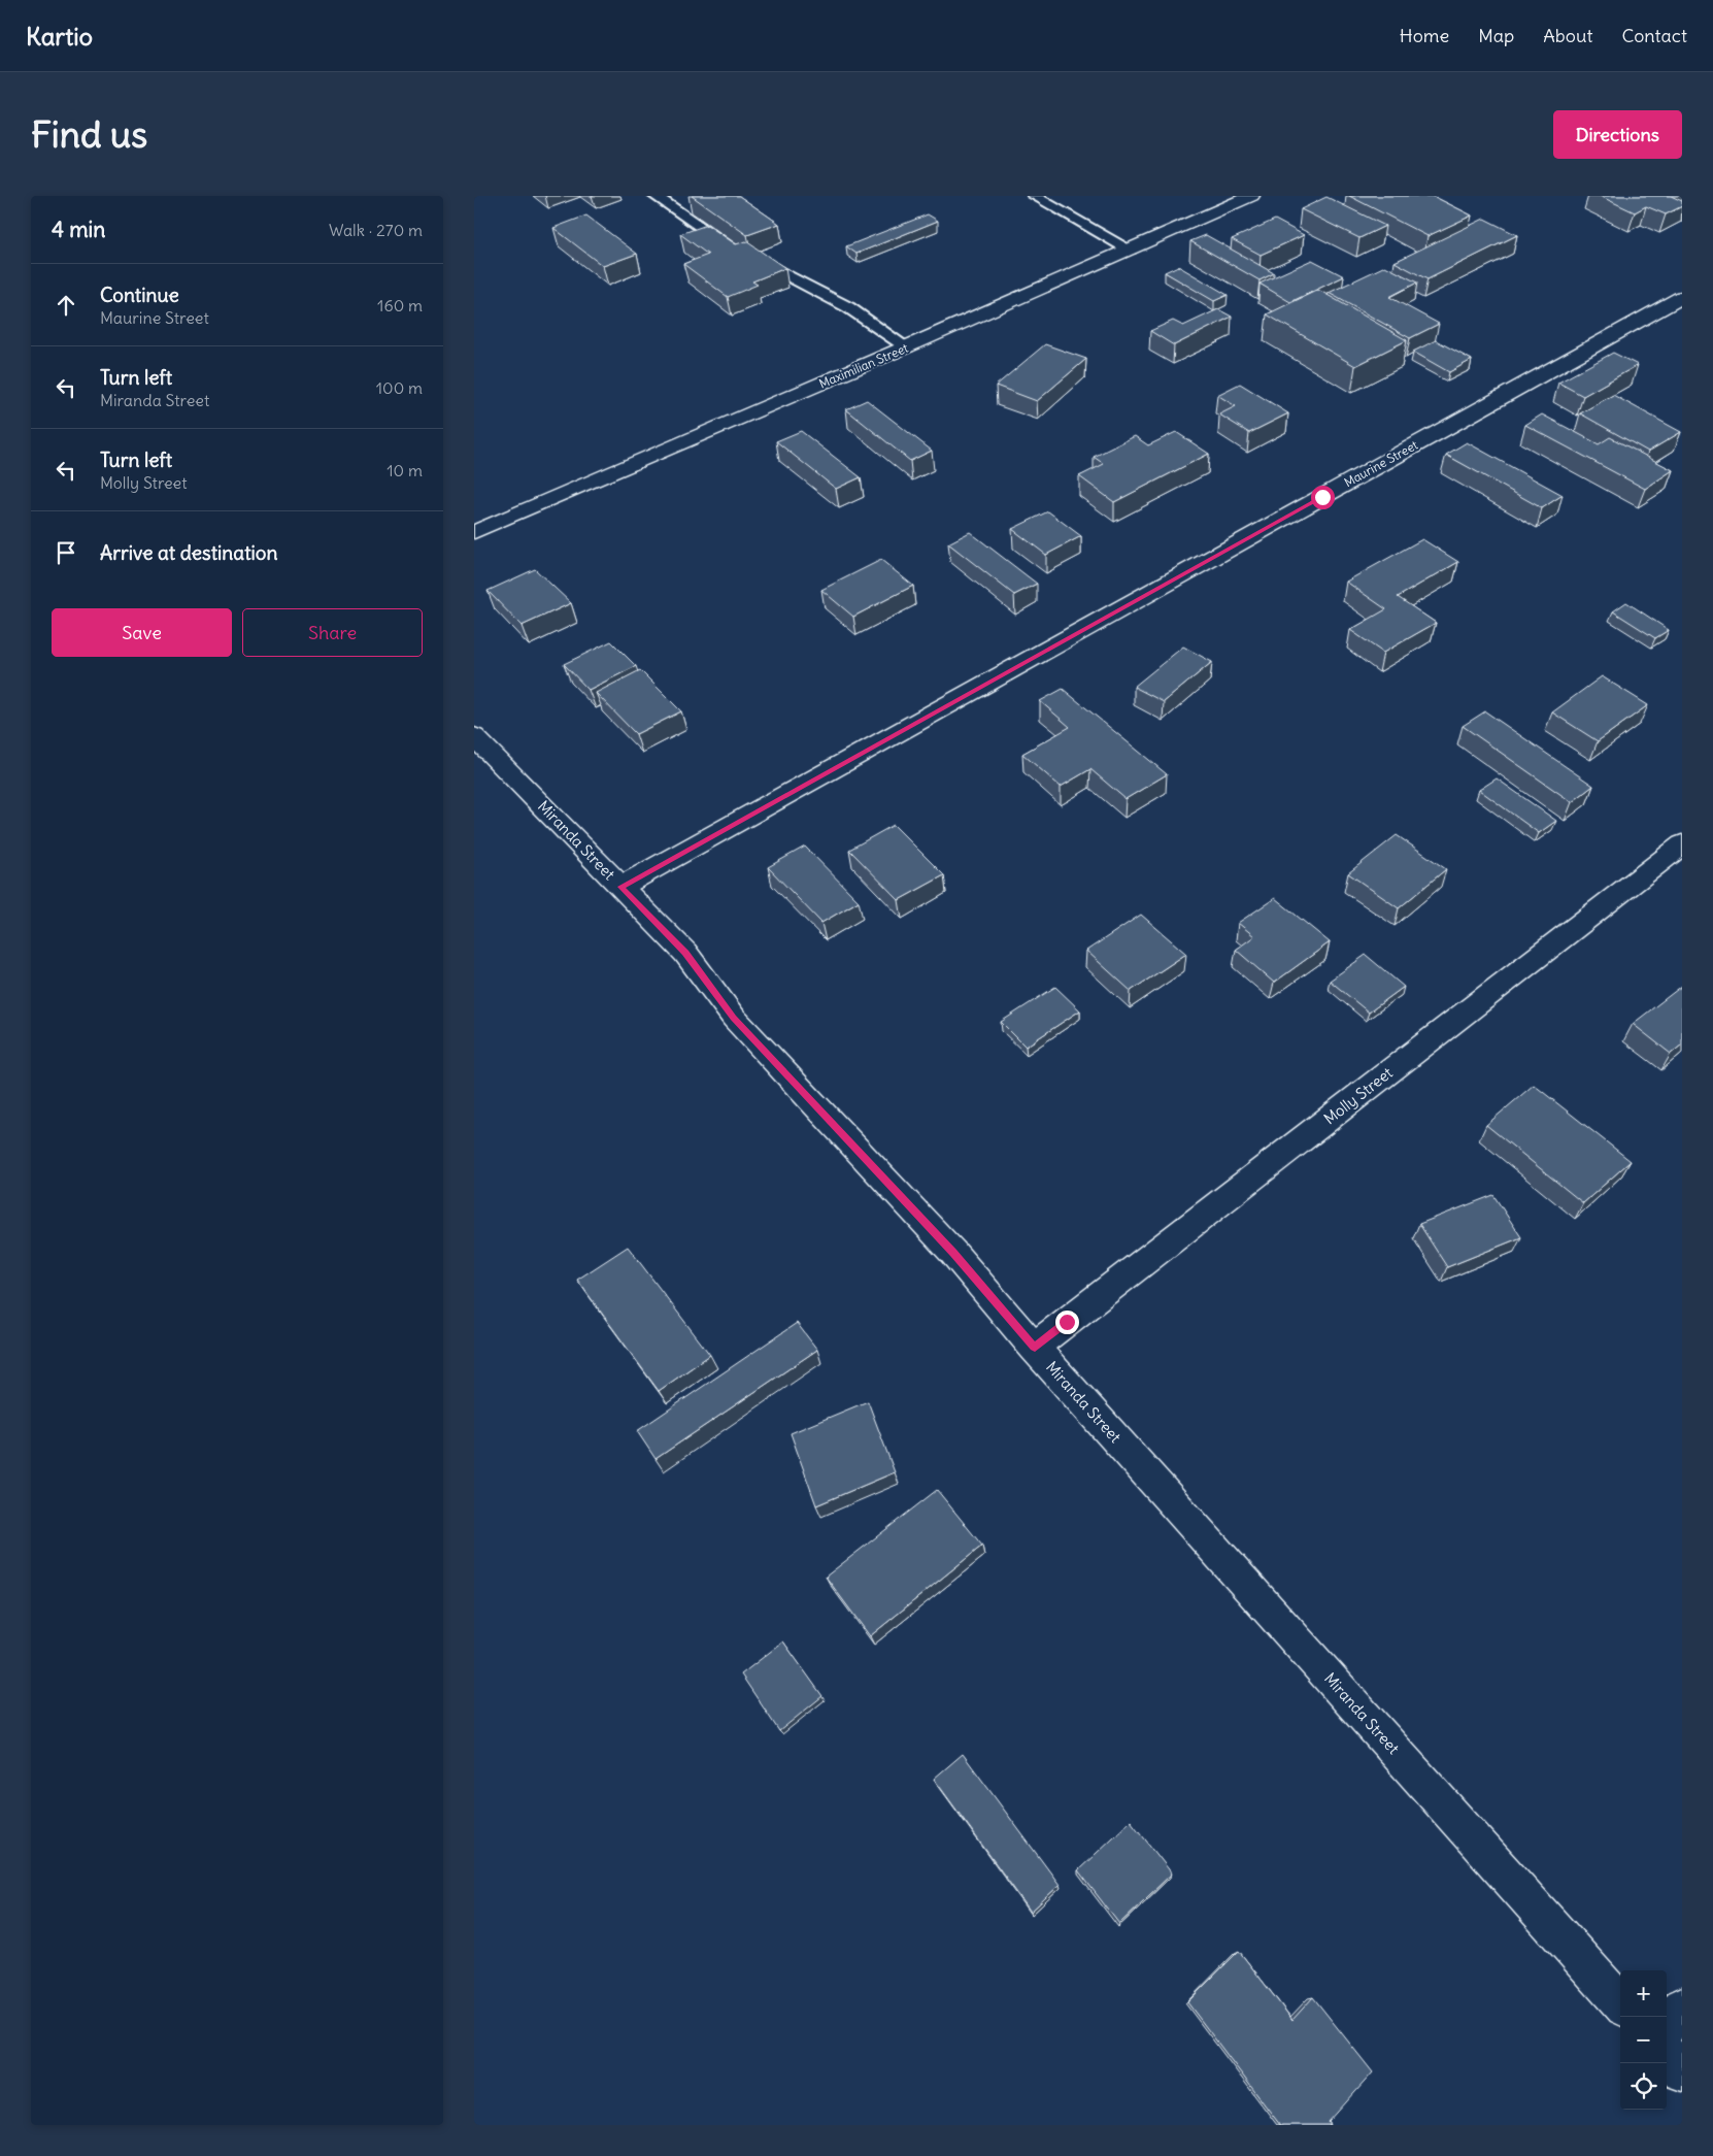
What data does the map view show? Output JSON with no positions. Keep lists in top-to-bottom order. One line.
{"streets":{"street":["Maximilian Street","Maurine Street","Miranda Street","Molly Street"]},"crossings":[["Maurine Street","Miranda Street"],["Miranda Street","Molly Street"]],"page":{"header":"Kartio","nav":["Home","Map","About","Contact"],"buttons":["Directions",["Save","Share"]],"title":"Find us","heading":["4 min","Walk · 270 m"],"list":[["Continue","Maurine Street","160 m"],["Turn left","Miranda Street","100 m"],["Turn left","Molly Street","10 m"],"Arrive at destination"],"map_buttons":["+","−"]}}
